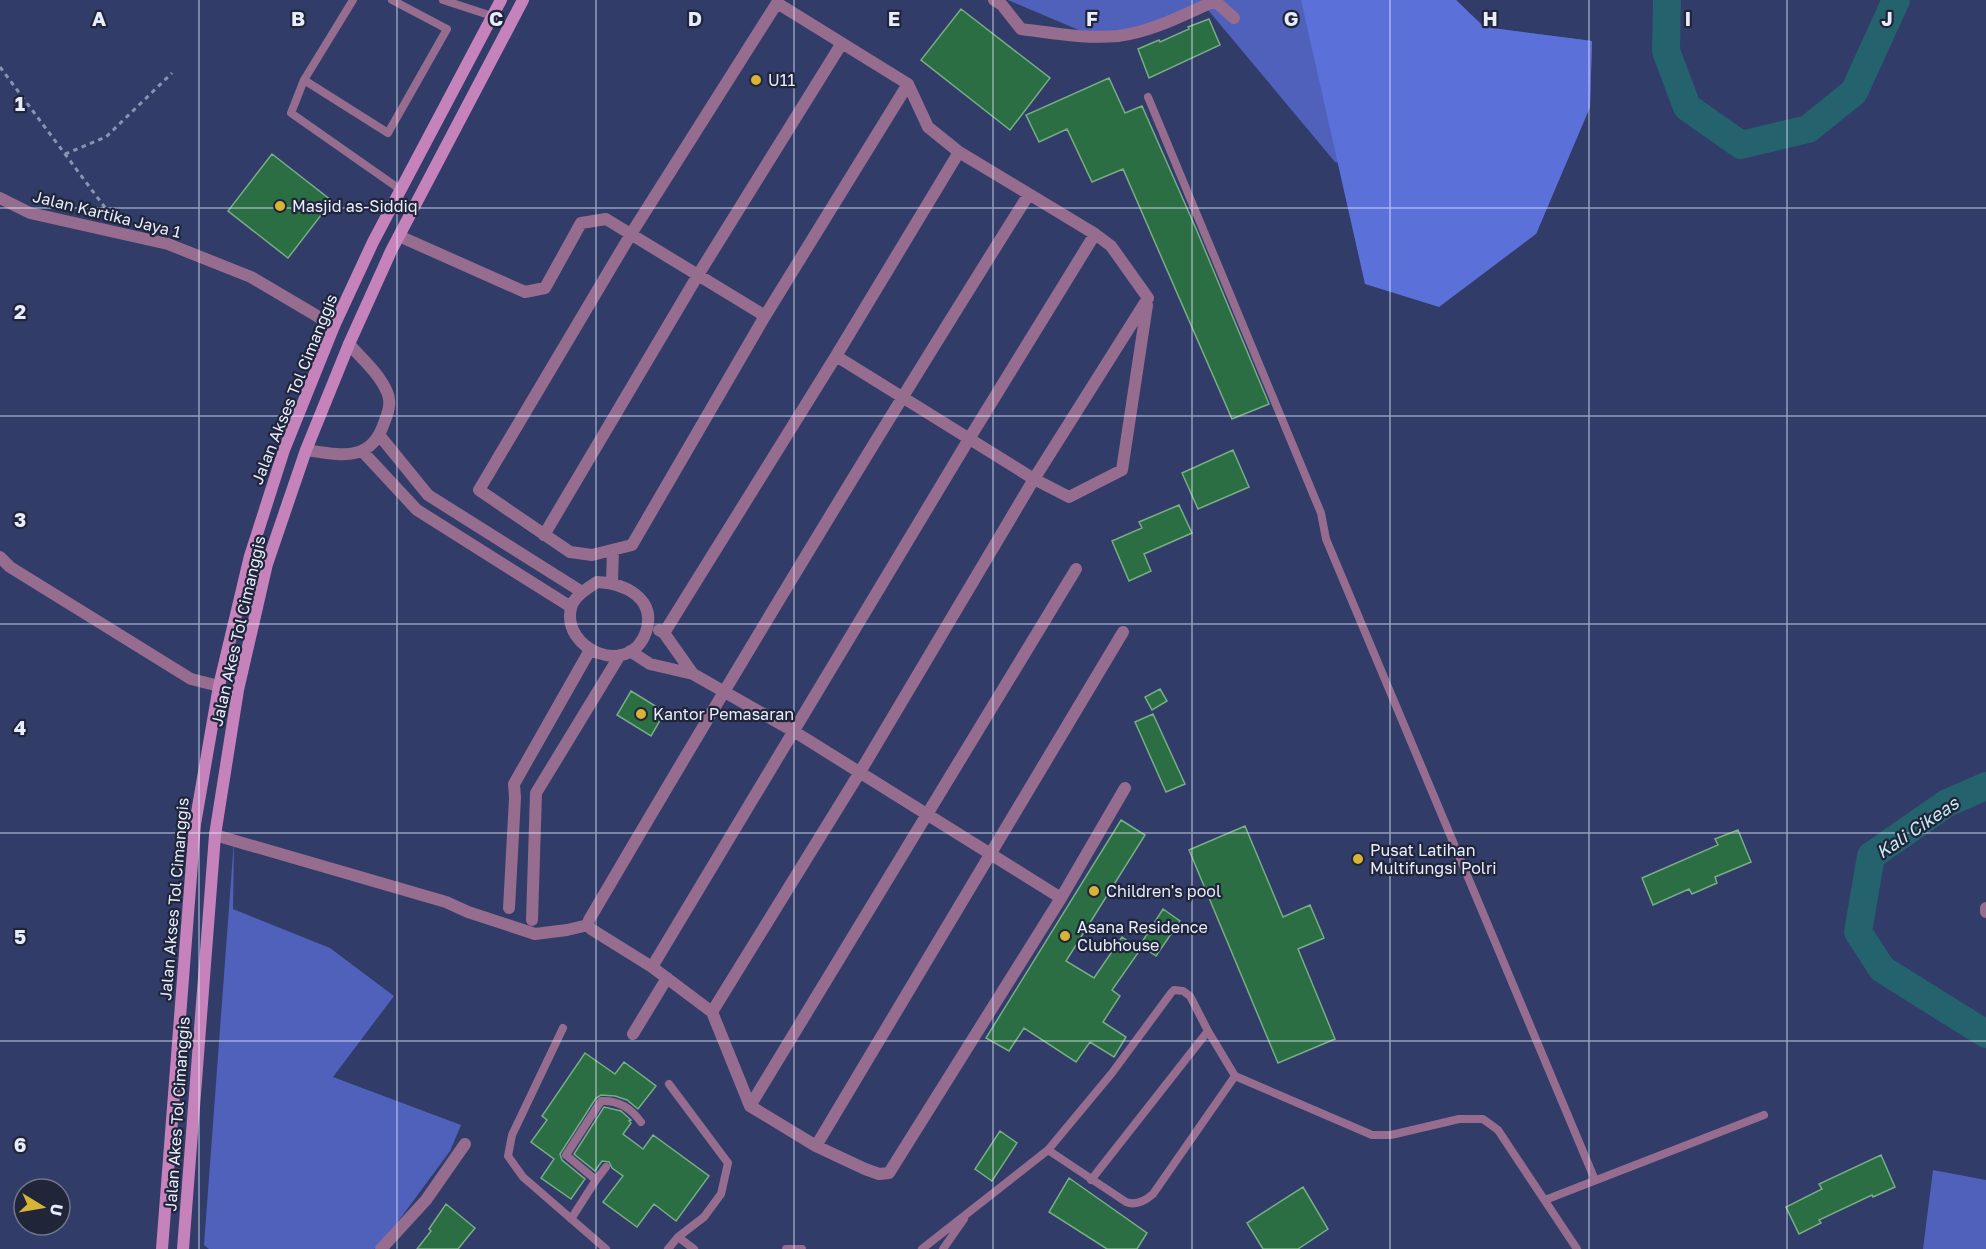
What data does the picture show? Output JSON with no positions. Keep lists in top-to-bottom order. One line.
{"streets":{"main road":["Jalan Akses Tol Cimanggis","Jalan Akes Tol Cimanggis"],"street":["Jalan Kartika Jaya 1"]},"crossings":[["Jalan Kartika Jaya 1","Jalan Akses Tol Cimanggis"]],"water":["Kali Cikeas"],"places":["U11","Masjid as-Siddiq","Kantor Pemasaran","Pusat Latihan Multifungsi Polri","Children's pool","Asana Residence Clubhouse"],"north":"right","grid":{"columns":["A","B","C","D","E","F","G","H","I","J"],"rows":["1","2","3","4","5","6"]}}
